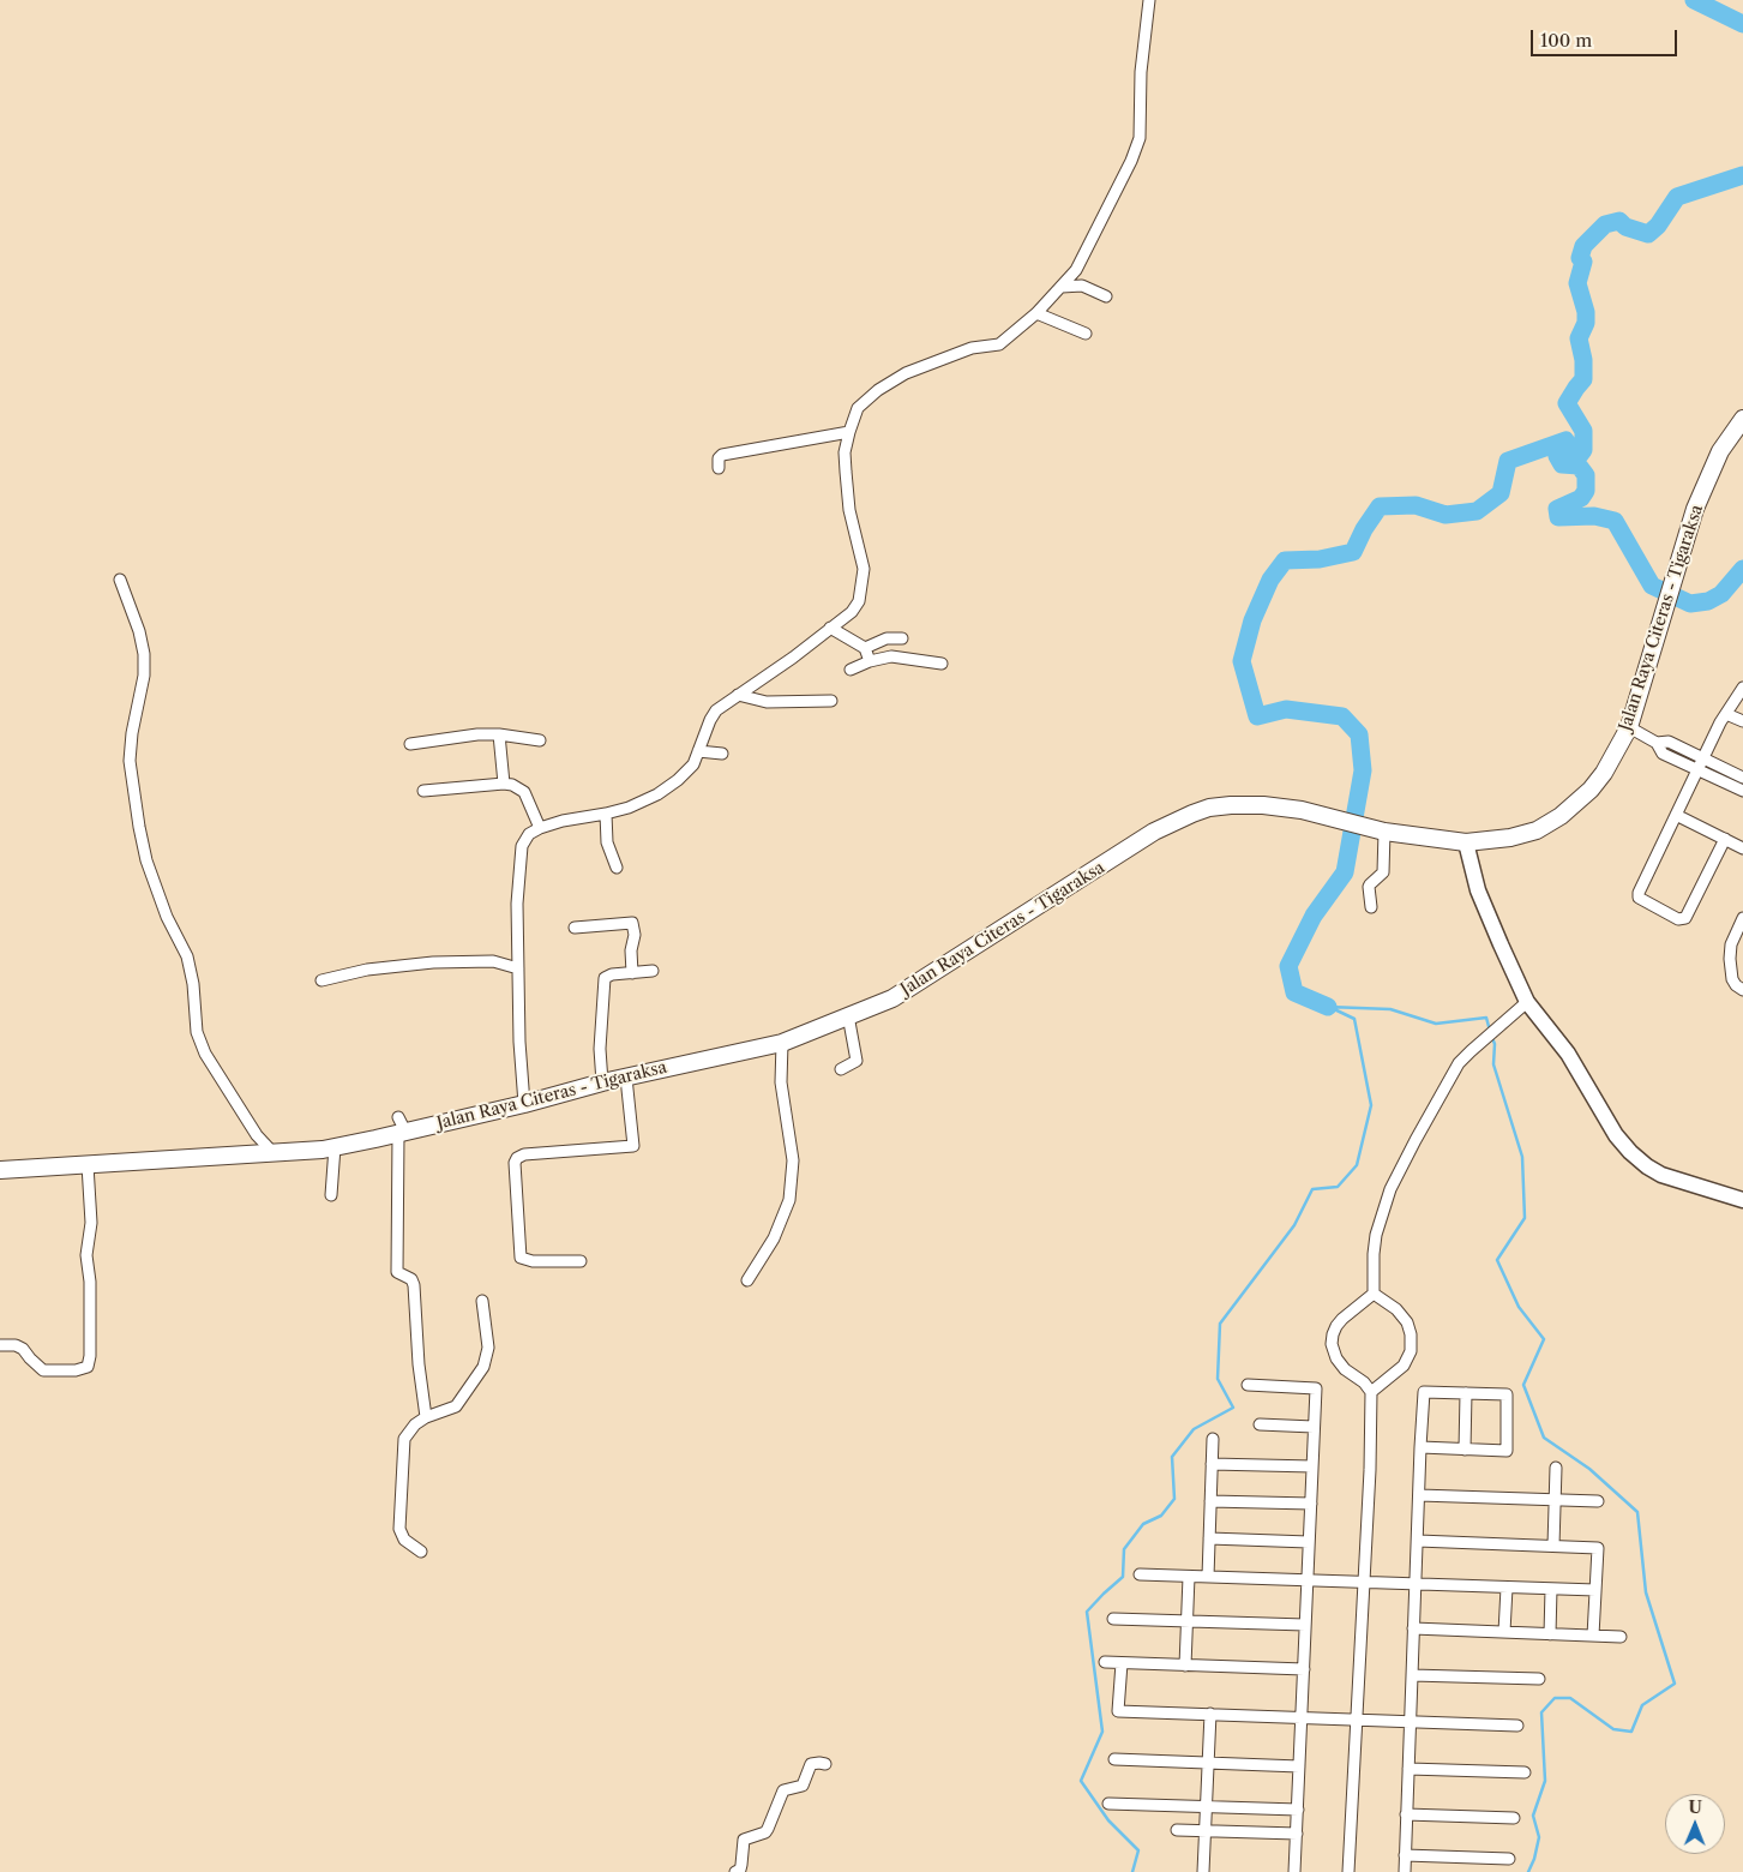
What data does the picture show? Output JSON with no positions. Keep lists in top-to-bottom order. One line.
{"streets":{"main road":["Jalan Raya Citeras - Tigaraksa"]},"scale_bar":"100 m","north":"top"}
